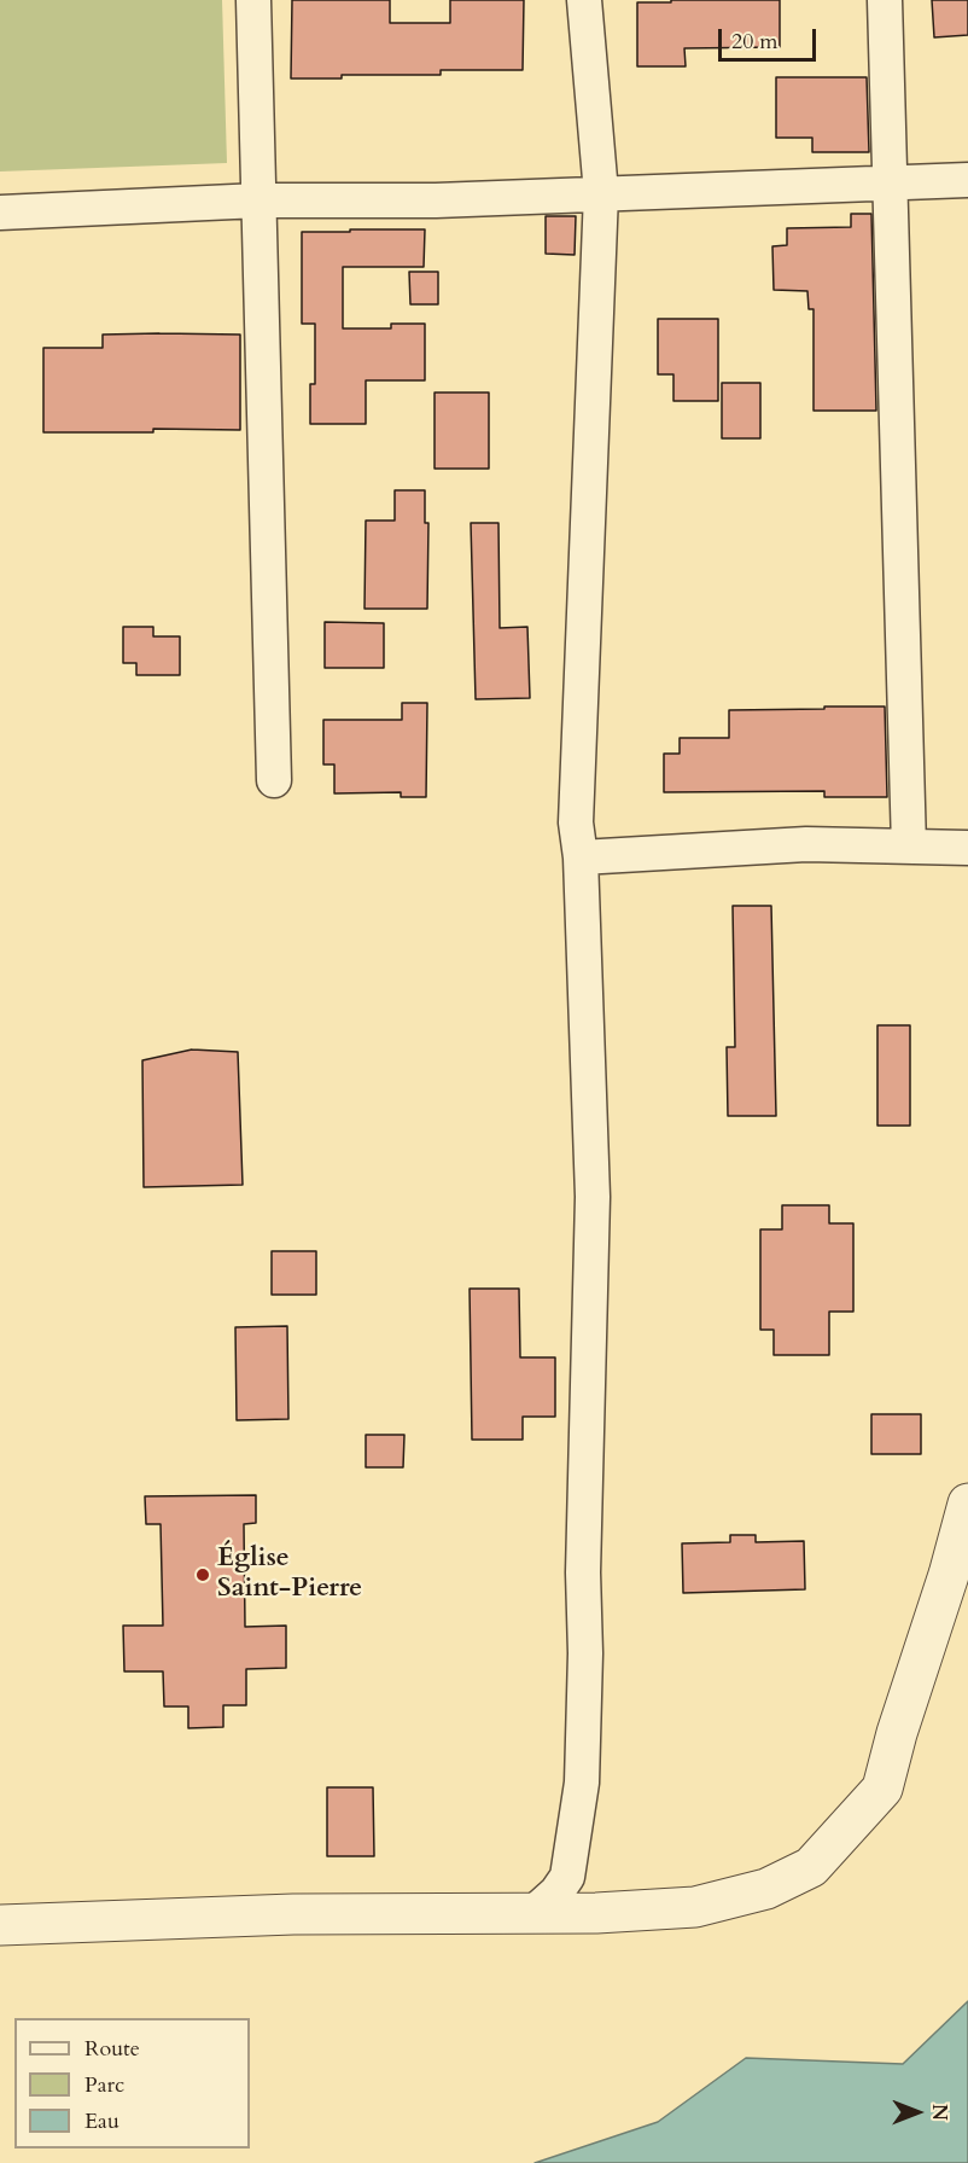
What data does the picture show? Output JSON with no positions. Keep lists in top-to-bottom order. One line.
{"places":["Église Saint-Pierre"],"legend":["Route","Parc","Eau"],"scale_bar":"20 m","north":"right"}
